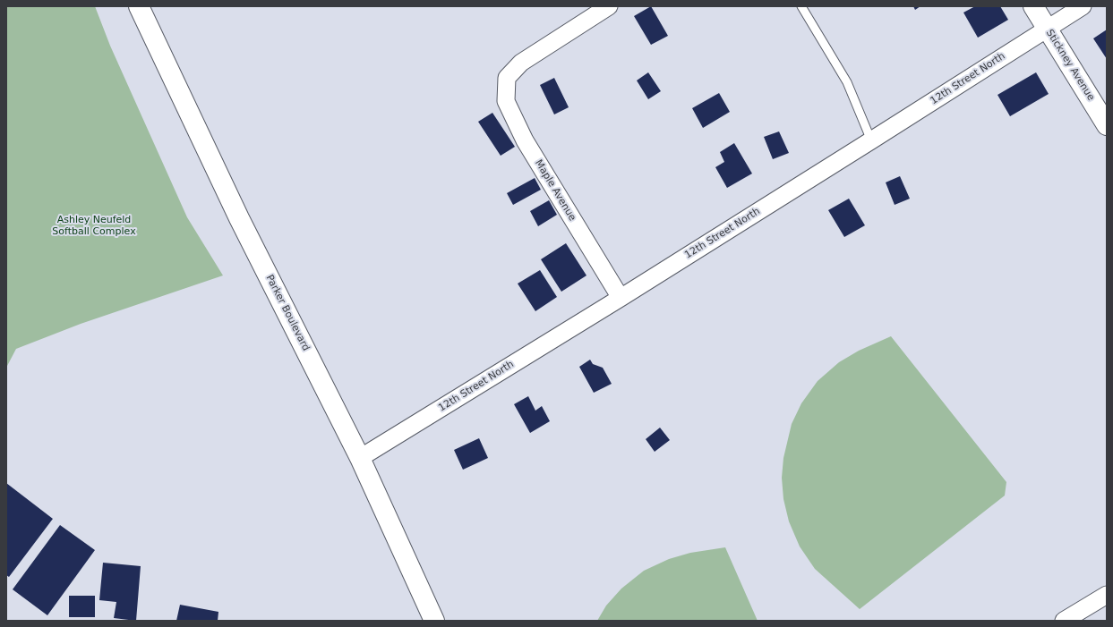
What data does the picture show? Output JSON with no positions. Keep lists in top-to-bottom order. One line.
{"streets":{"street":["Stickney Avenue","12th Street North","Maple Avenue","Parker Boulevard"]},"crossings":[["Stickney Avenue","12th Street North"],["12th Street North","Maple Avenue"],["12th Street North","Parker Boulevard"]],"parks":["Ashley Neufeld Softball Complex"]}
